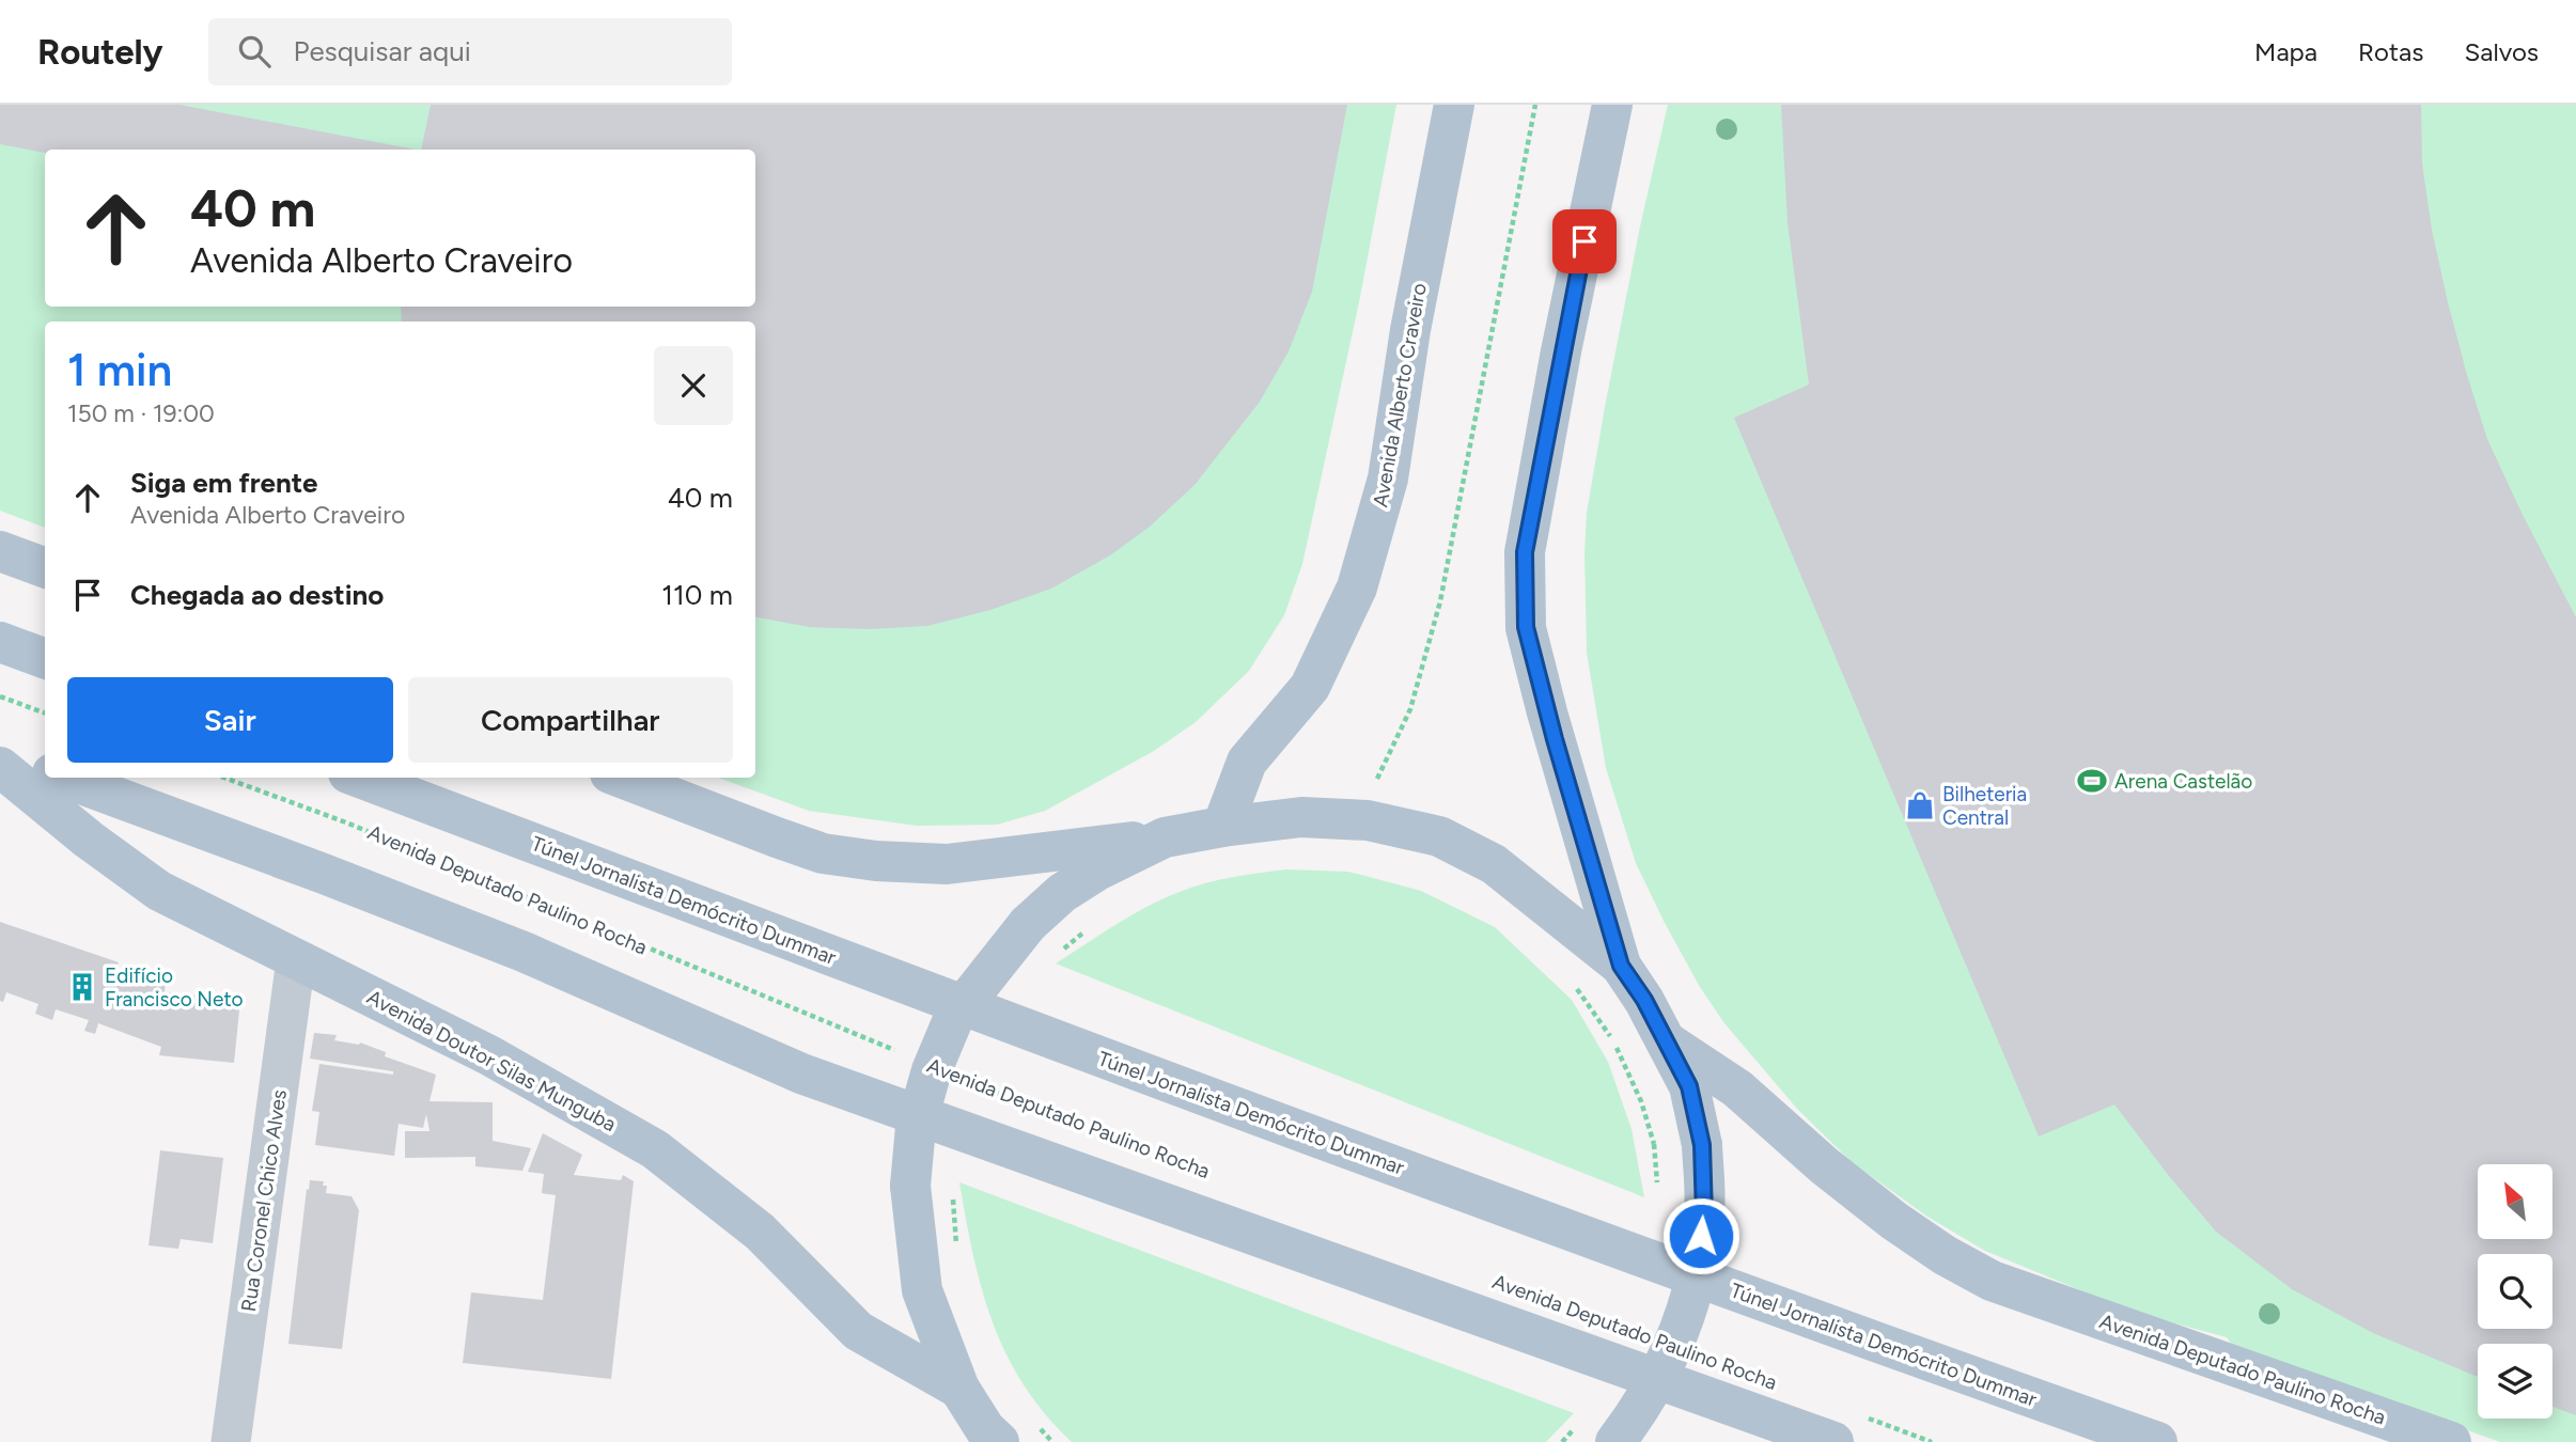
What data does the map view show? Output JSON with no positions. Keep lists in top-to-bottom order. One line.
{"streets":{"main road":["Avenida Alberto Craveiro","Avenida Deputado Paulino Rocha","Túnel Jornalista Demócrito Dummar","Avenida Doutor Silas Munguba"],"street":["Rua Coronel Chico Alves"]},"crossings":[["Avenida Doutor Silas Munguba","Rua Coronel Chico Alves"]],"places":{"sports":["Arena Castelão"],"shop":["Bilheteria Central"],"building":["Edifício Francisco Neto"]},"north":"top left","page":{"header":"Routely","search":"Pesquisar aqui","nav":["Mapa","Rotas","Salvos"],"turn":["40 m","Avenida Alberto Craveiro"],"heading":["1 min","150 m · 19:00"],"list":[{"name":"Siga em frente","note":"Avenida Alberto Craveiro","value":"40 m"},{"name":"Chegada ao destino","value":"110 m"}],"buttons":["Sair","Compartilhar"]}}
